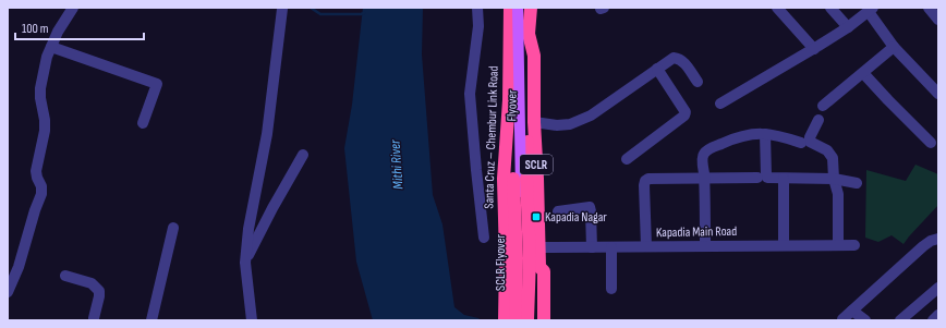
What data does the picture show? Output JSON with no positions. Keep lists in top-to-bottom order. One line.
{"streets":{"highway":["Flyover","Santa Cruz – Chembur Link Road","SCLR","SCLR Flyover"],"street":["Kapadia Main Road"]},"crossings":[["Flyover","Santa Cruz – Chembur Link Road"],["Flyover","SCLR"],["Flyover","SCLR Flyover"],["SCLR","Kapadia Main Road"]],"water":["Mithi River"],"places":{"transit":["Kapadia Nagar"]},"scale_bar":"100 m"}
